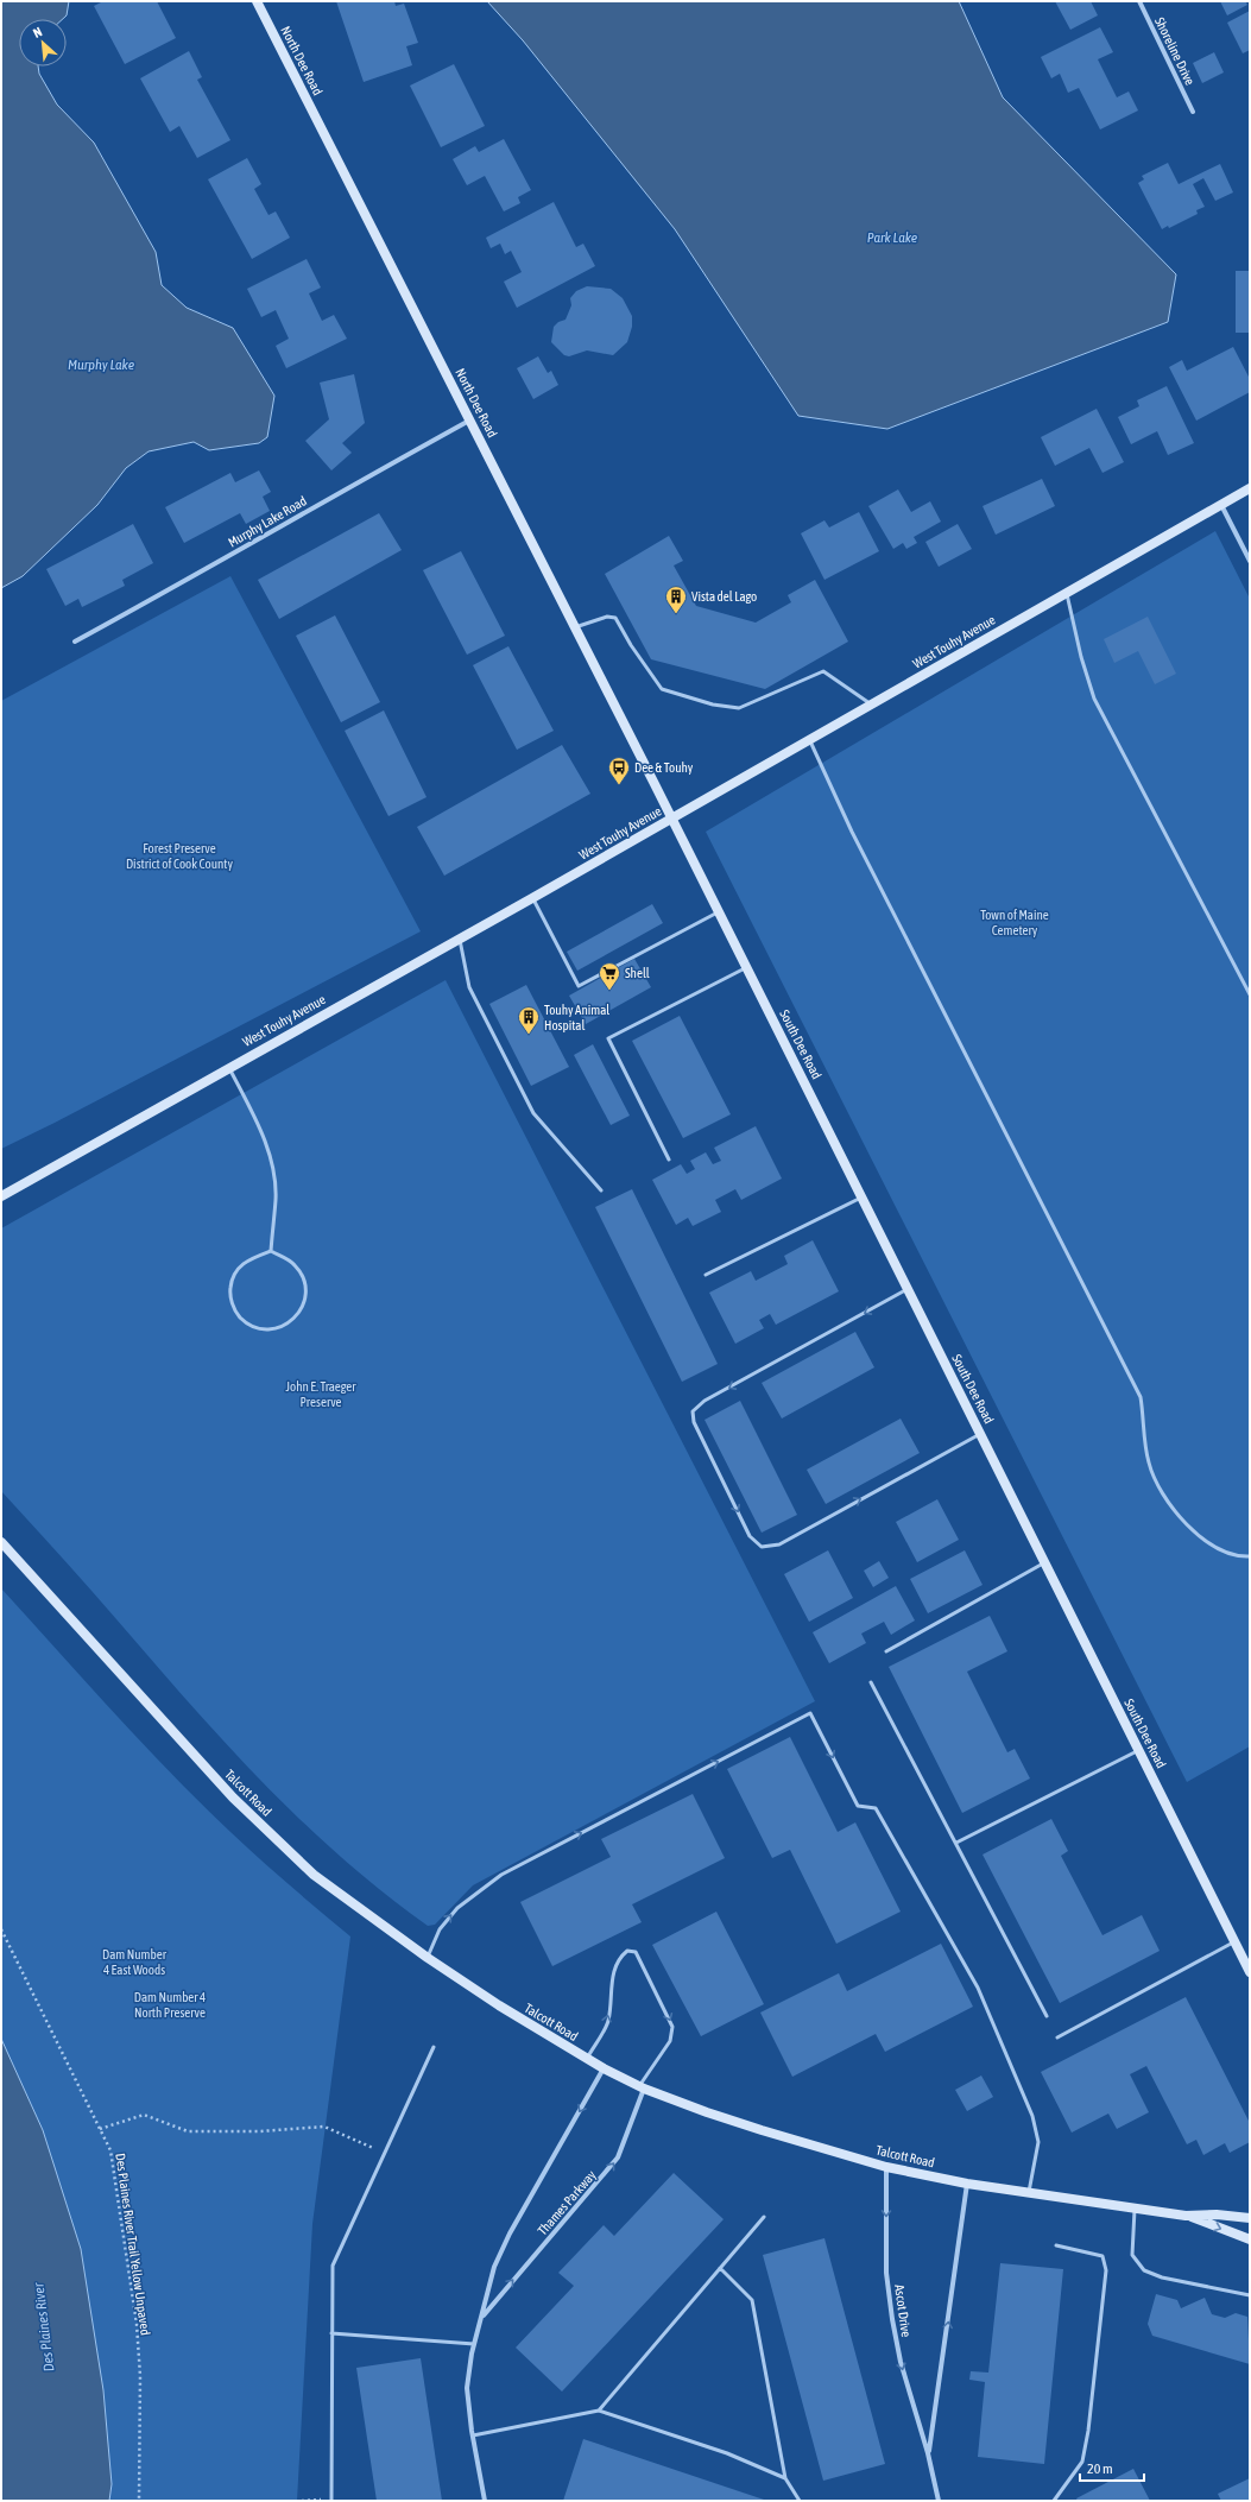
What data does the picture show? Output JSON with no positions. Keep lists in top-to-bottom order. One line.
{"streets":{"main road":["North Dee Road","West Touhy Avenue","South Dee Road","Talcott Road"],"street":["Shoreline Drive","Murphy Lake Road","Thames Parkway","Ascot Drive"],"path":["Des Plaines River Trail Yellow Unpaved"]},"crossings":[["North Dee Road","Murphy Lake Road"],["North Dee Road","West Touhy Avenue"],["North Dee Road","South Dee Road"],["West Touhy Avenue","South Dee Road"],["Talcott Road","Thames Parkway"],["Talcott Road","Ascot Drive"]],"water":["Park Lake","Murphy Lake","Des Plaines River"],"parks":["Forest Preserve District of Cook County","Town of Maine Cemetery","John E. Traeger Preserve","Dam Number 4 East Woods","Dam Number 4 North Preserve"],"places":{"building":["Vista del Lago","Touhy Animal Hospital"],"bus stop":["Dee & Touhy"],"supermarket":["Shell"]},"scale_bar":"20 m","north":"top left"}
